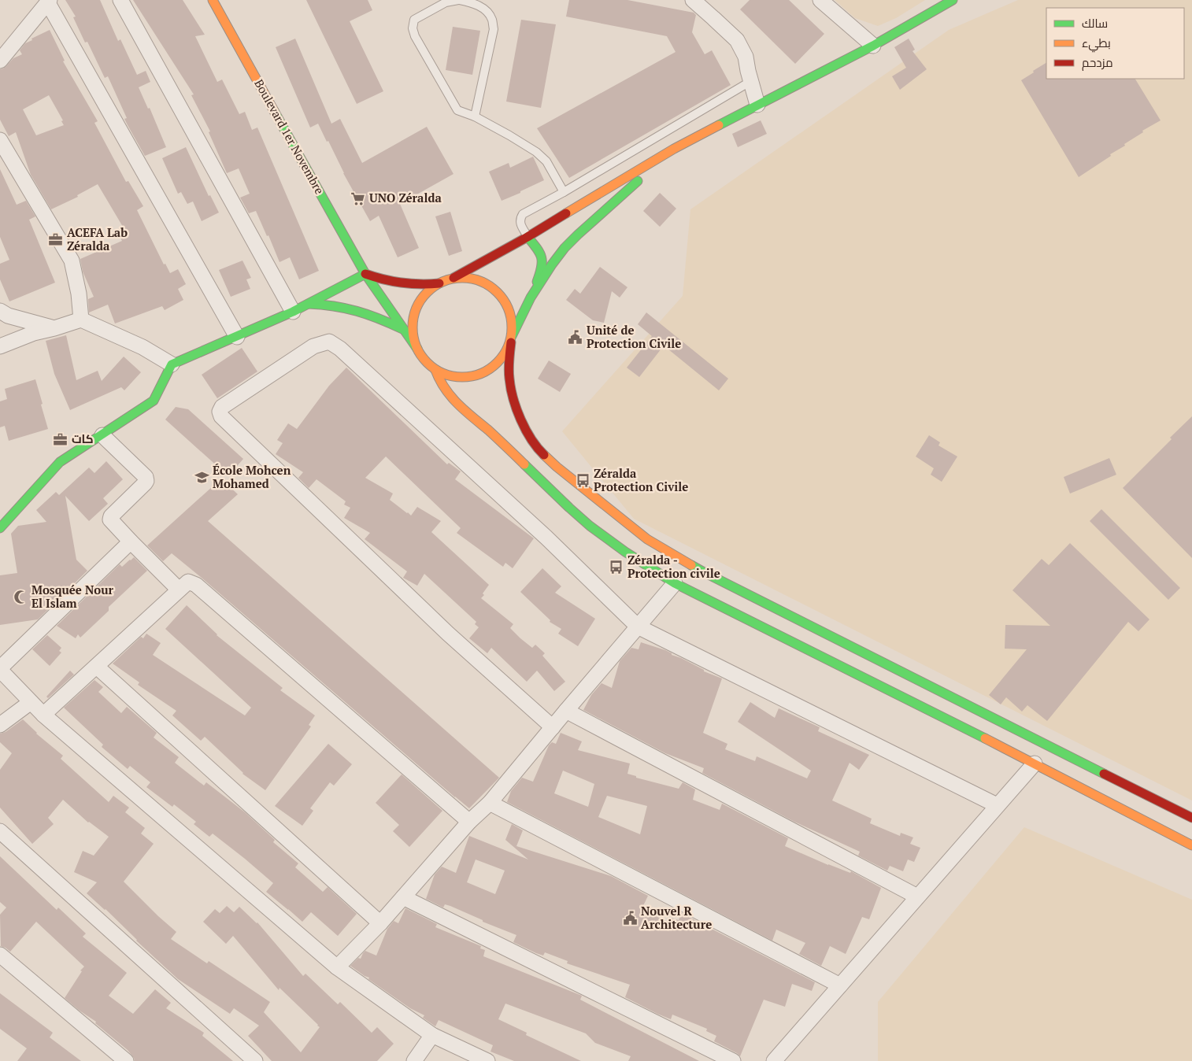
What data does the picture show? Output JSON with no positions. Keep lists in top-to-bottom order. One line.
{"streets":{"main road":["Boulevard 1er Novembre"]},"places":{"supermarket":["UNO Zéralda"],"office":["ACEFA Lab Zéralda","كات"],"public building":["Unité de Protection Civile","Nouvel R Architecture"],"school or university":["École Mohcen Mohamed"],"bus stop":["Zéralda Protection Civile","Zéralda - Protection civile"],"mosque":["Mosquée Nour El Islam"]},"legend":["سالك","بطيء","مزدحم"]}
